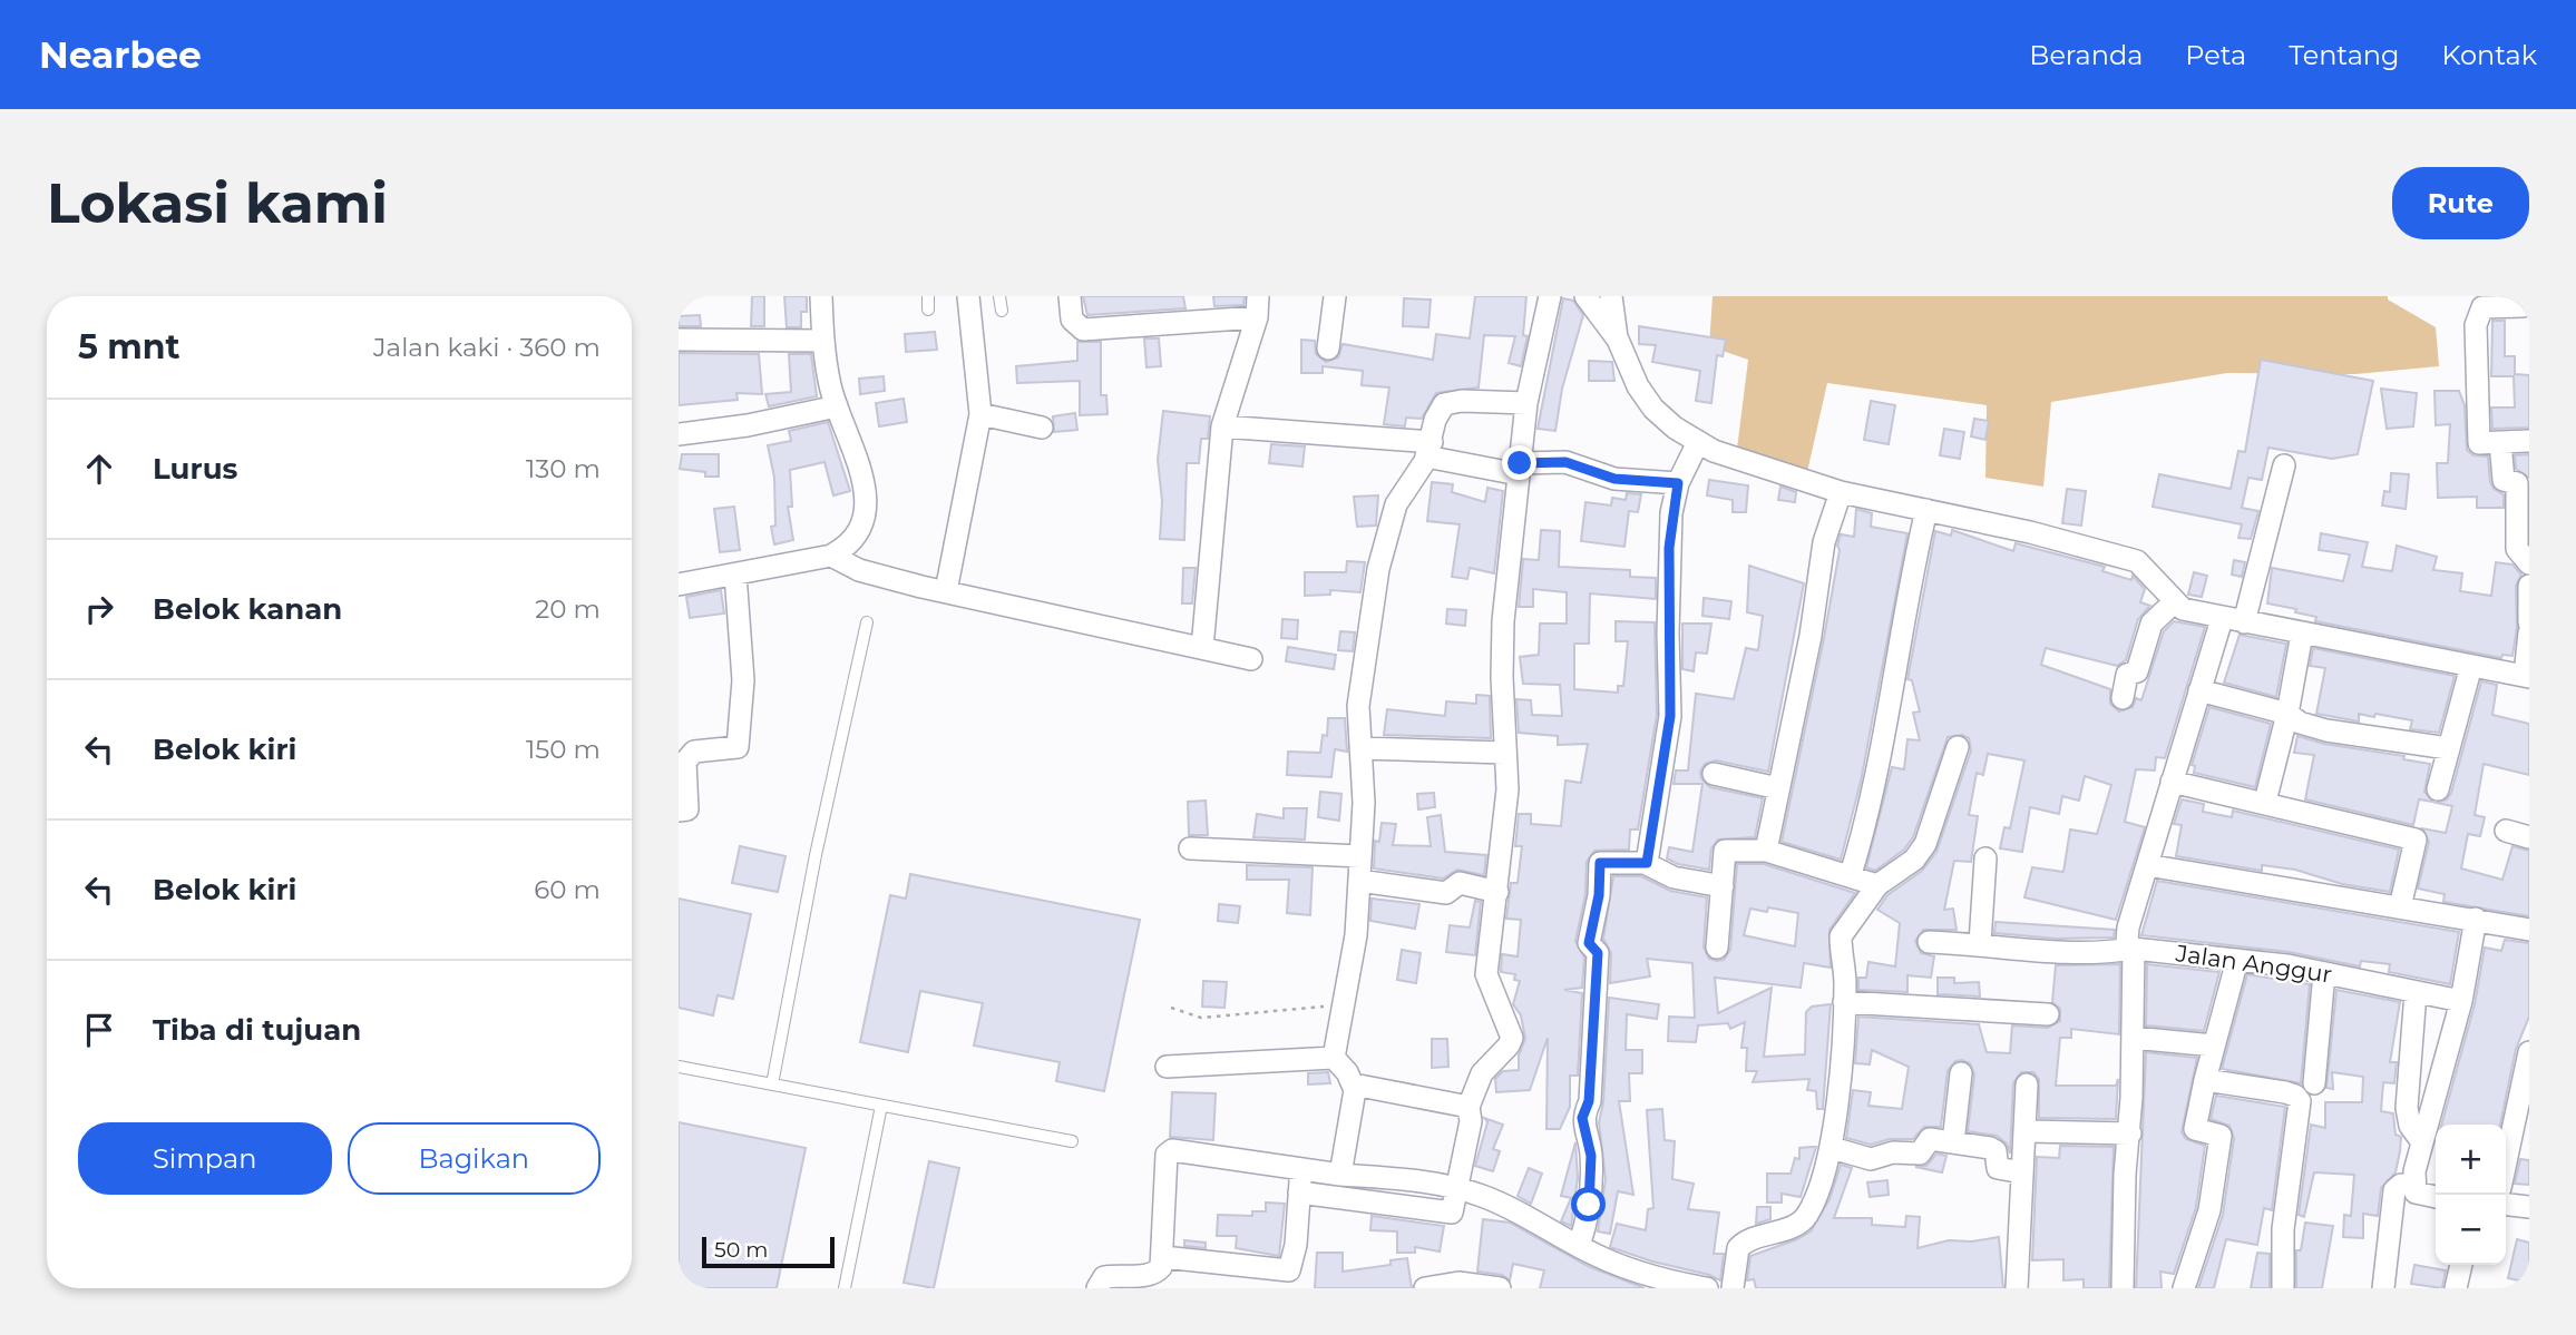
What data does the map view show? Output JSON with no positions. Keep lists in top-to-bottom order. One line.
{"streets":{"street":["Jalan Anggur"]},"scale_bar":"50 m","page":{"header":"Nearbee","nav":["Beranda","Peta","Tentang","Kontak"],"buttons":["Rute",["Simpan","Bagikan"]],"title":"Lokasi kami","heading":["5 mnt","Jalan kaki · 360 m"],"list":[["Lurus","130 m"],["Belok kanan","20 m"],["Belok kiri","150 m"],["Belok kiri","60 m"],"Tiba di tujuan"],"map_buttons":["+","−"],"scale":"50 m"}}
